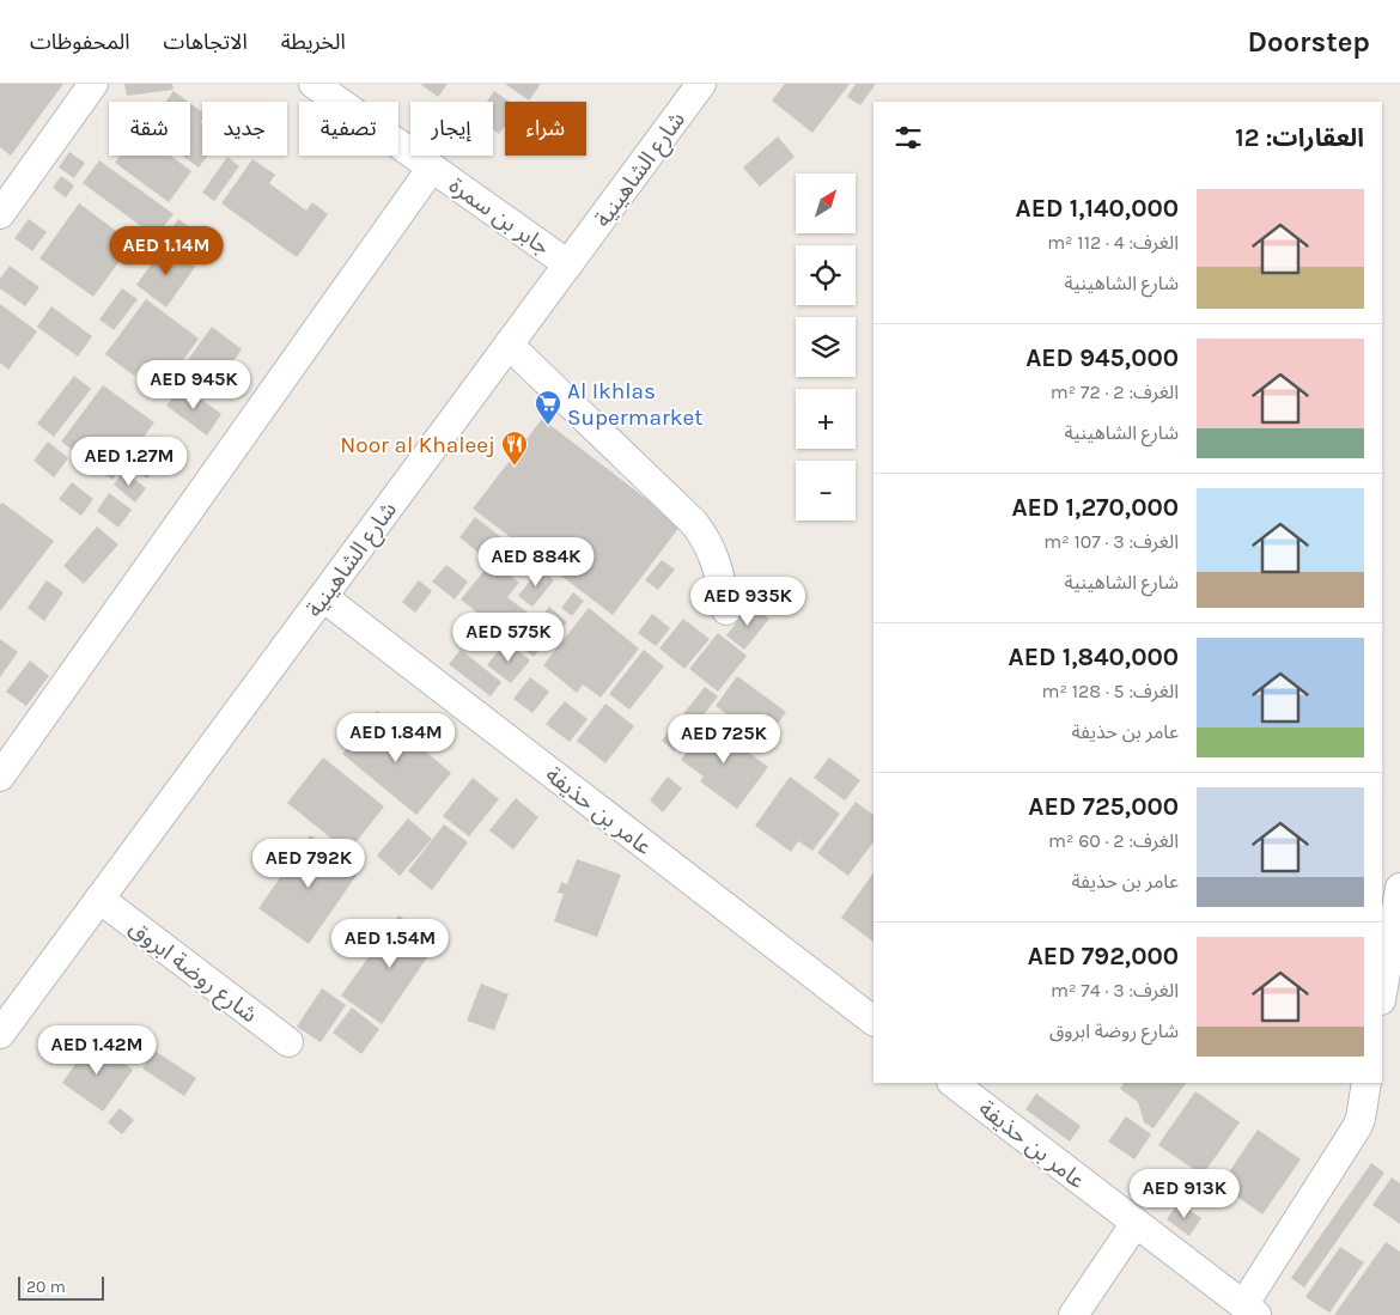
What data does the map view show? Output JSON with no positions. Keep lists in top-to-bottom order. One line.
{"streets":{"street":["شارع الشاهينية","جابر بن سمرة","عامر بن حذيفة","شارع روضة ابروق"]},"crossings":[["شارع الشاهينية","جابر بن سمرة"],["شارع الشاهينية","عامر بن حذيفة"],["شارع الشاهينية","شارع روضة ابروق"]],"places":{"supermarket":["Al Ikhlas Supermarket"],"restaurant":["Noor al Khaleej"]},"scale_bar":"20 m","north":"top right","page":{"header":"Doorstep","nav":["الخريطة","الاتجاهات","المحفوظات"],"chip":["شراء","إيجار","تصفية","جديد","شقة"],"heading":"العقارات: 12","map_buttons":["+","−"],"list":[{"name":"AED 1,140,000","note":"الغرف: 4 · 112 m² · شارع الشاهينية"},{"name":"AED 945,000","note":"الغرف: 2 · 72 m² · شارع الشاهينية"},{"name":"AED 1,270,000","note":"الغرف: 3 · 107 m² · شارع الشاهينية"},{"name":"AED 1,840,000","note":"الغرف: 5 · 128 m² · عامر بن حذيفة"},{"name":"AED 725,000","note":"الغرف: 2 · 60 m² · عامر بن حذيفة"},{"name":"AED 792,000","note":"الغرف: 3 · 74 m² · شارع روضة ابروق"}],"price":["AED 1.14M","AED 945K","AED 1.27M","AED 884K","AED 935K","AED 575K","AED 1.84M","AED 725K","AED 792K","AED 1.54M","AED 1.42M","AED 913K"],"scale":"20 m"}}
